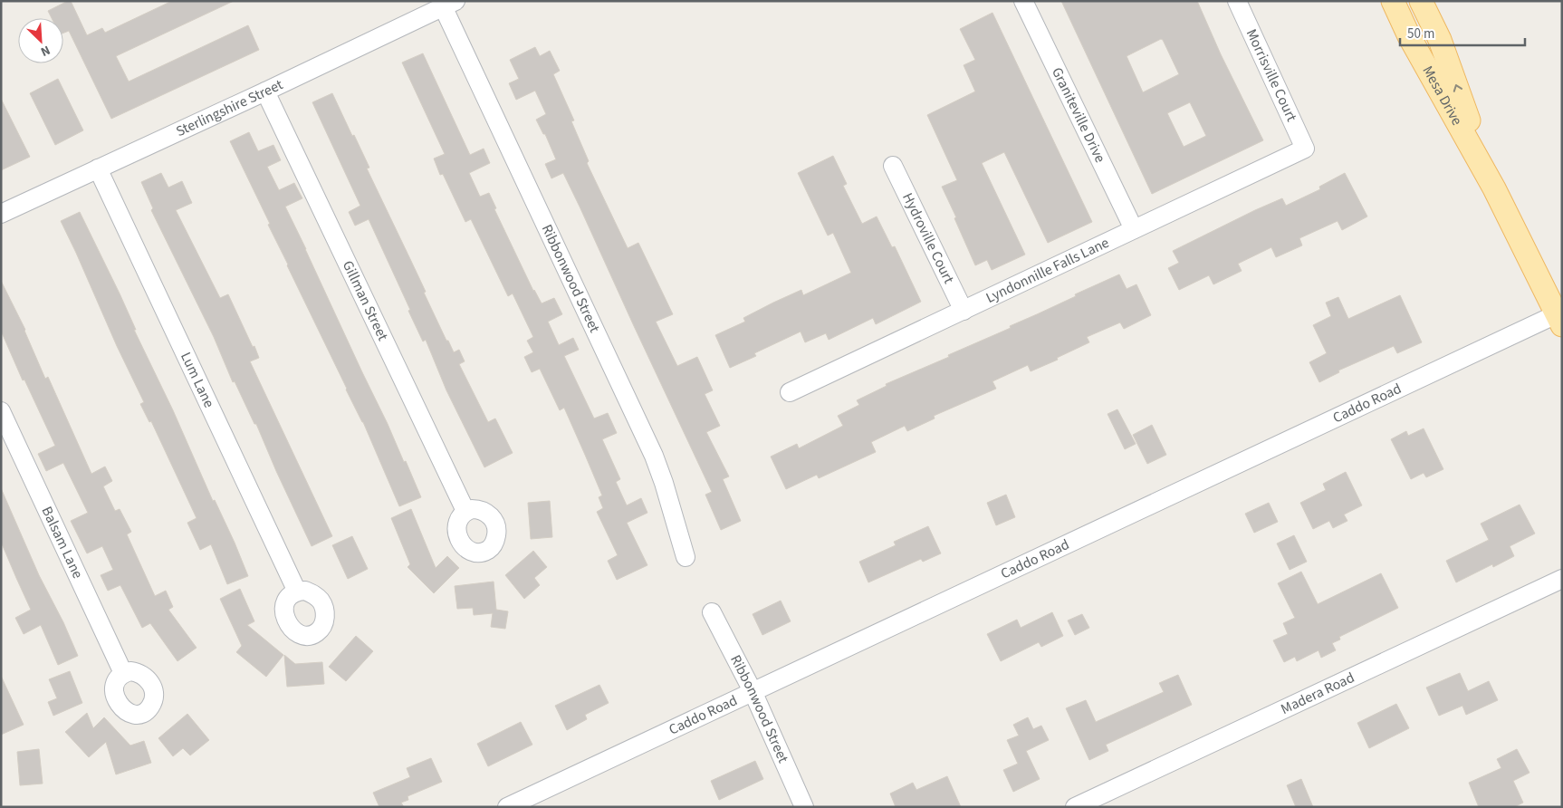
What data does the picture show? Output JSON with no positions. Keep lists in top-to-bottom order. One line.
{"streets":{"main road":["Mesa Drive"],"street":["Morrisville Court","Sterlingshire Street","Graniteville Drive","Hydroville Court","Lyndonnille Falls Lane","Ribbonwood Street","Gillman Street","Lum Lane","Caddo Road","Balsam Lane","Madera Road"]},"crossings":[["Morrisville Court","Lyndonnille Falls Lane"],["Mesa Drive","Caddo Road"],["Sterlingshire Street","Ribbonwood Street"],["Sterlingshire Street","Gillman Street"],["Sterlingshire Street","Lum Lane"],["Graniteville Drive","Lyndonnille Falls Lane"],["Hydroville Court","Lyndonnille Falls Lane"],["Ribbonwood Street","Caddo Road"]],"scale_bar":"50 m","north":"bottom right"}
